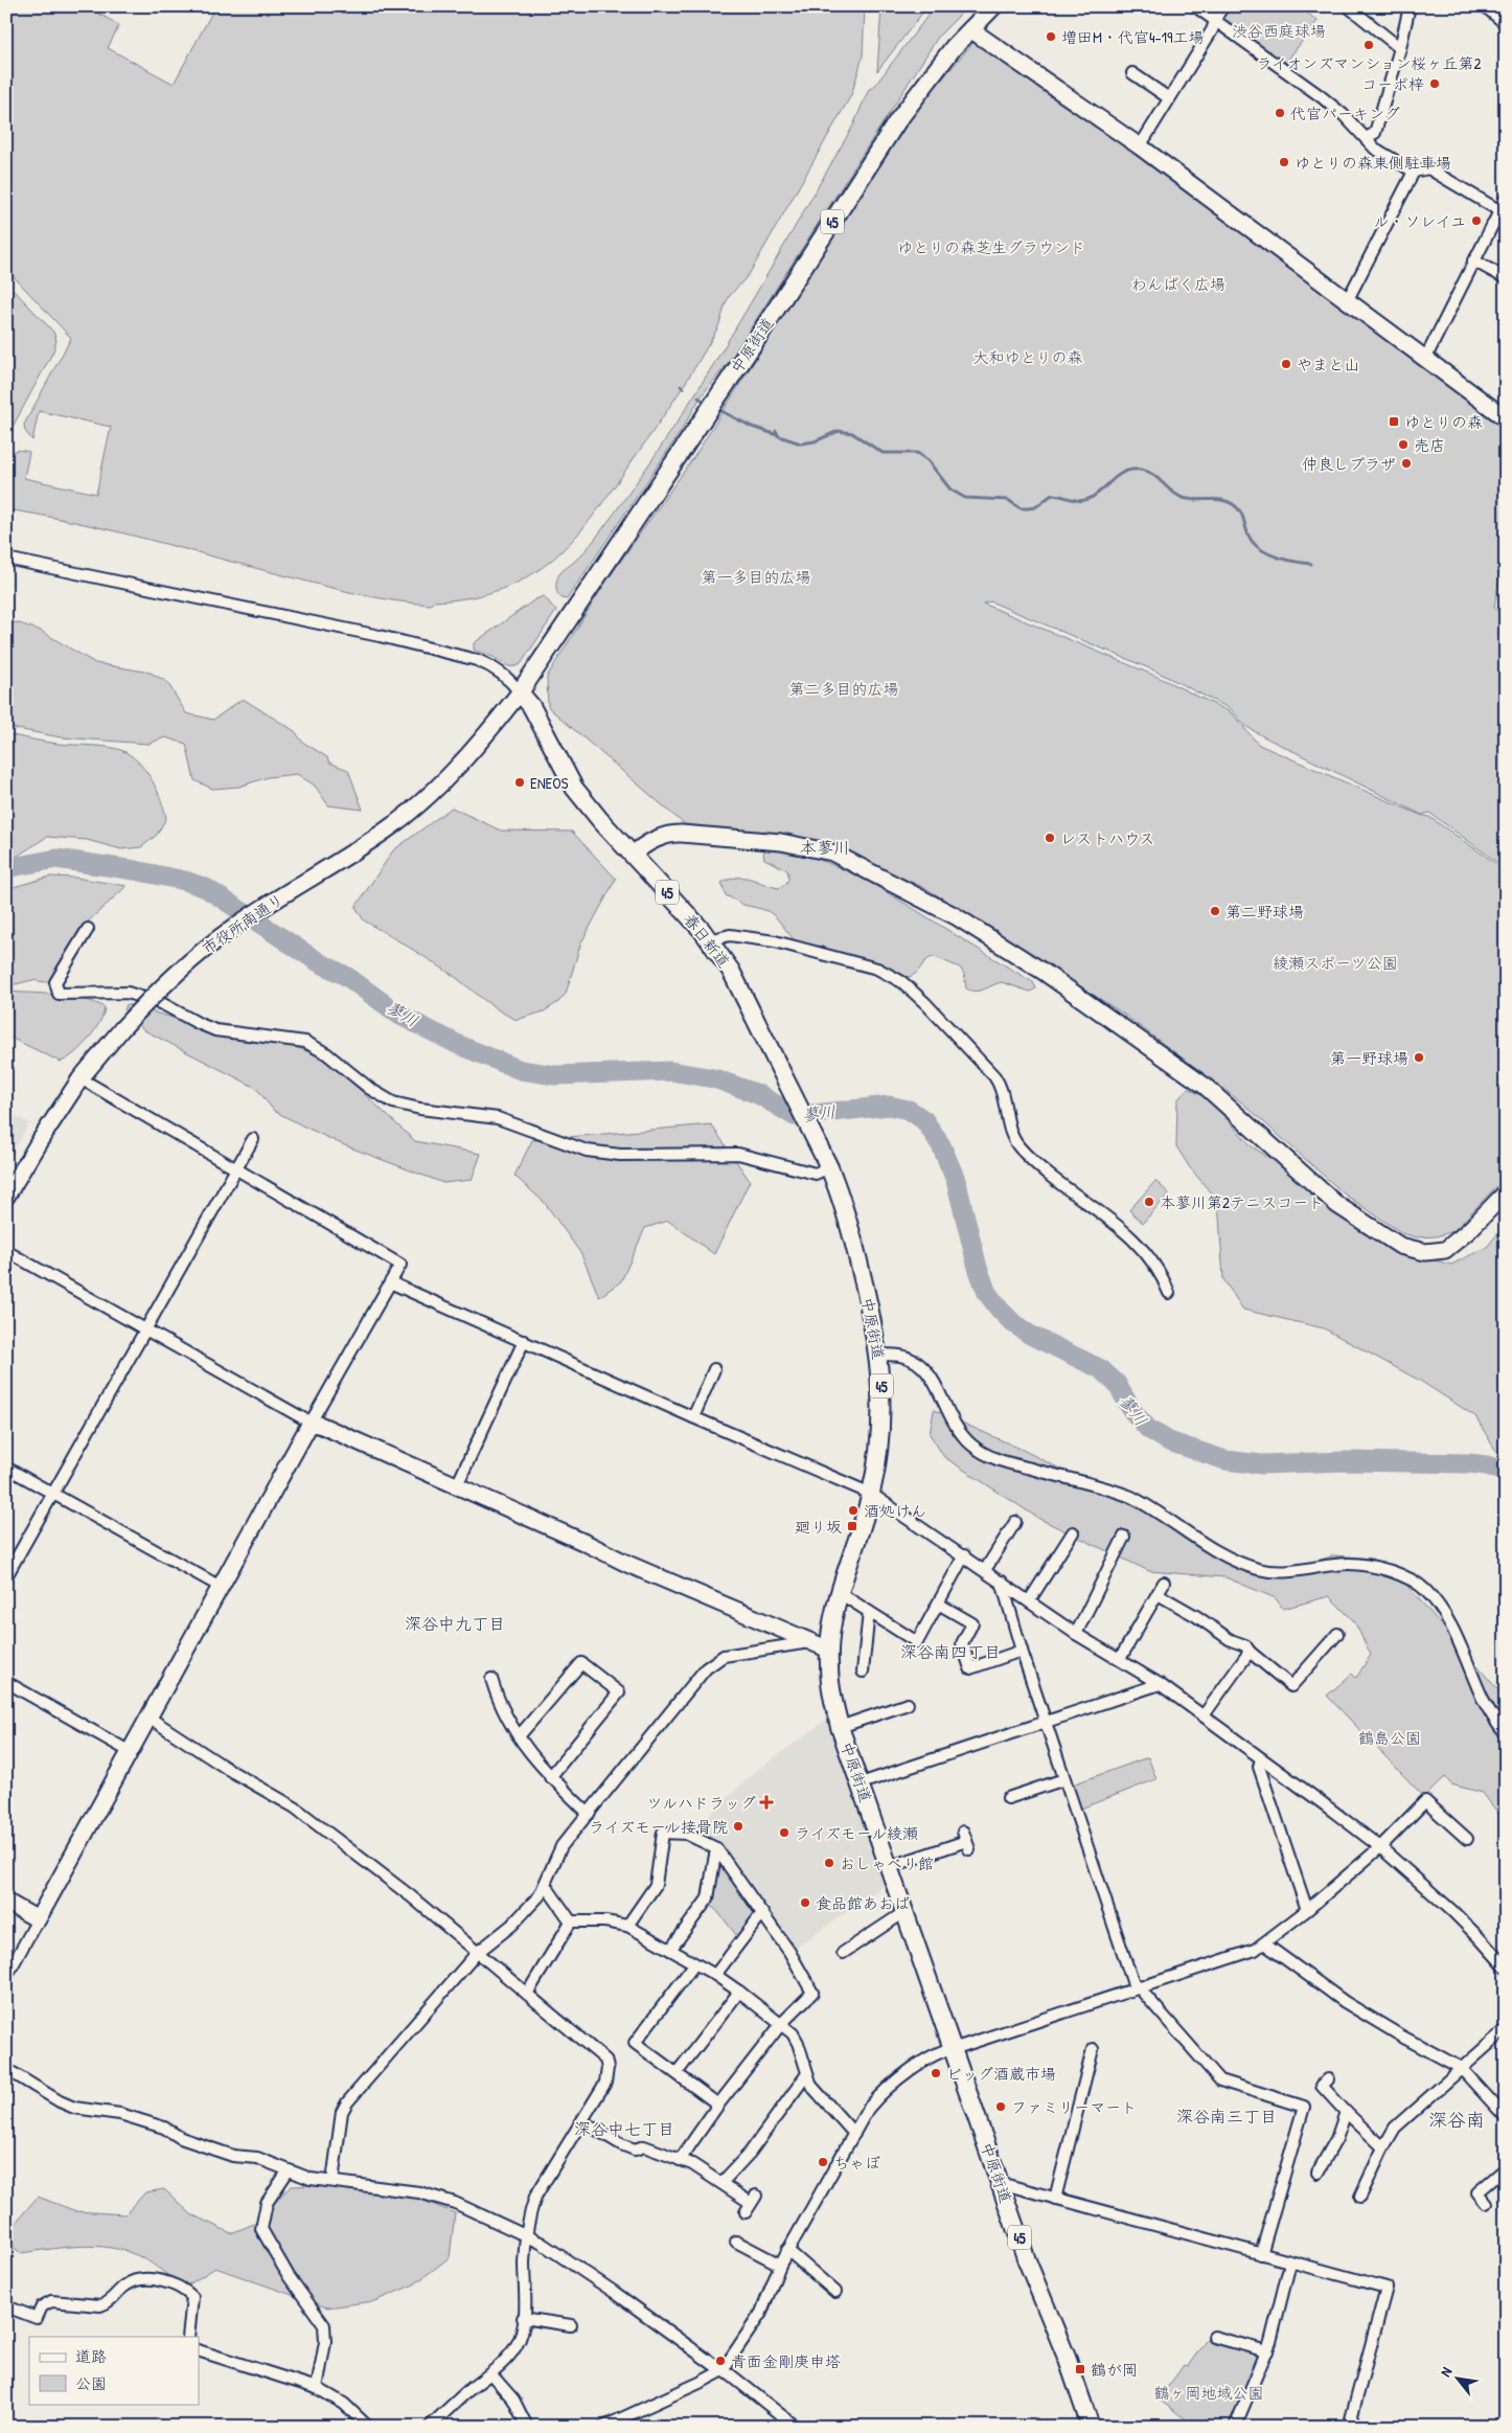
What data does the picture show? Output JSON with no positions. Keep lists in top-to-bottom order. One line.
{"streets":{"main road":["45","中原街道","春日新道"],"street":["市役所南通り"]},"crossings":[["中原街道","市役所南通り"],["中原街道","春日新道"],["市役所南通り","春日新道"]],"districts":["本蓼川","深谷中九丁目","深谷南四丁目","深谷南三丁目","深谷南","深谷中七丁目"],"water":["蓼川"],"parks":["渋谷西庭球場","ゆとりの森芝生グラウンド","わんぱく広場","大和ゆとりの森","第一多目的広場","第二多目的広場","綾瀬スポーツ公園","鶴島公園","鶴ヶ岡地域公園"],"places":{"other":["増田M・代官4-19工場","ライオンズマンション桜ヶ丘第2","コーポ梓","代官パーキング","ゆとりの森東側駐車場","ル・ソレイユ","やまと山","売店","仲良しプラザ","ENEOS","レストハウス","第二野球場","第一野球場","本蓼川第2テニスコート","酒処けん","ライズモール接骨院","ライズモール綾瀬","おしゃべり館","食品館あおば","ビッグ酒蔵市場","ファミリーマート","ちゃぼ","青面金剛庚申塔"],"transit":["ゆとりの森","廻り坂","鶴が岡"],"health":["ツルハドラッグ"]},"legend":["道路","公園"],"north":"top left"}
